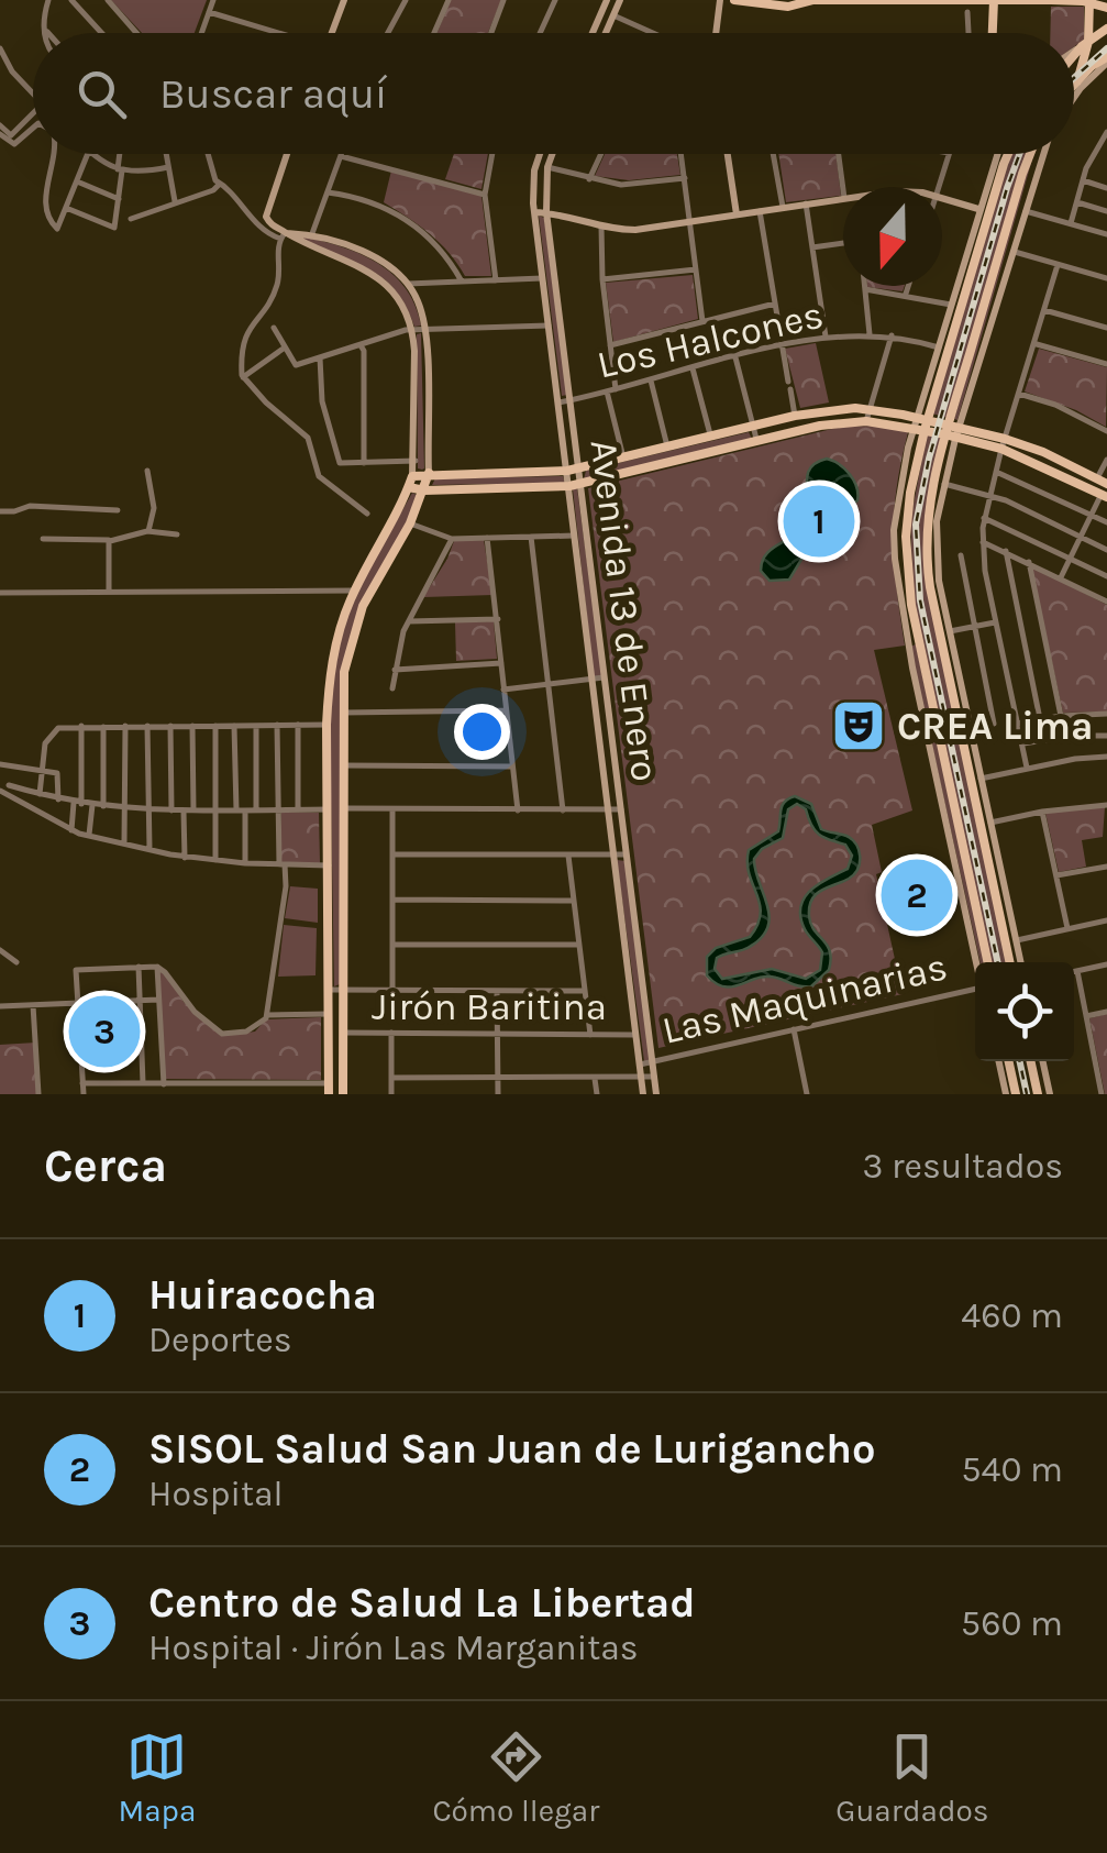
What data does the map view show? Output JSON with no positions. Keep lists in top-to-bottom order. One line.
{"streets":{"main road":["Avenida 13 de Enero"],"street":["Los Halcones","Las Maquinarias","Jirón Baritina"]},"crossings":[["Los Halcones","Avenida 13 de Enero"],["Avenida 13 de Enero","Las Maquinarias"],["Avenida 13 de Enero","Jirón Baritina"]],"places":{"theatre":["CREA Lima"]},"north":"bottom","page":{"search":"Buscar aquí","pins":["1","2","3"],"heading":["Cerca","3 resultados"],"list":[{"mark":"1","name":"Huiracocha","note":"Deportes","value":"460 m"},{"mark":"2","name":"SISOL Salud San Juan de Lurigancho","note":"Hospital","value":"540 m"},{"mark":"3","name":"Centro de Salud La Libertad","note":"Hospital · Jirón Las Marganitas","value":"560 m"}],"nav":["Mapa","Cómo llegar","Guardados"]}}
